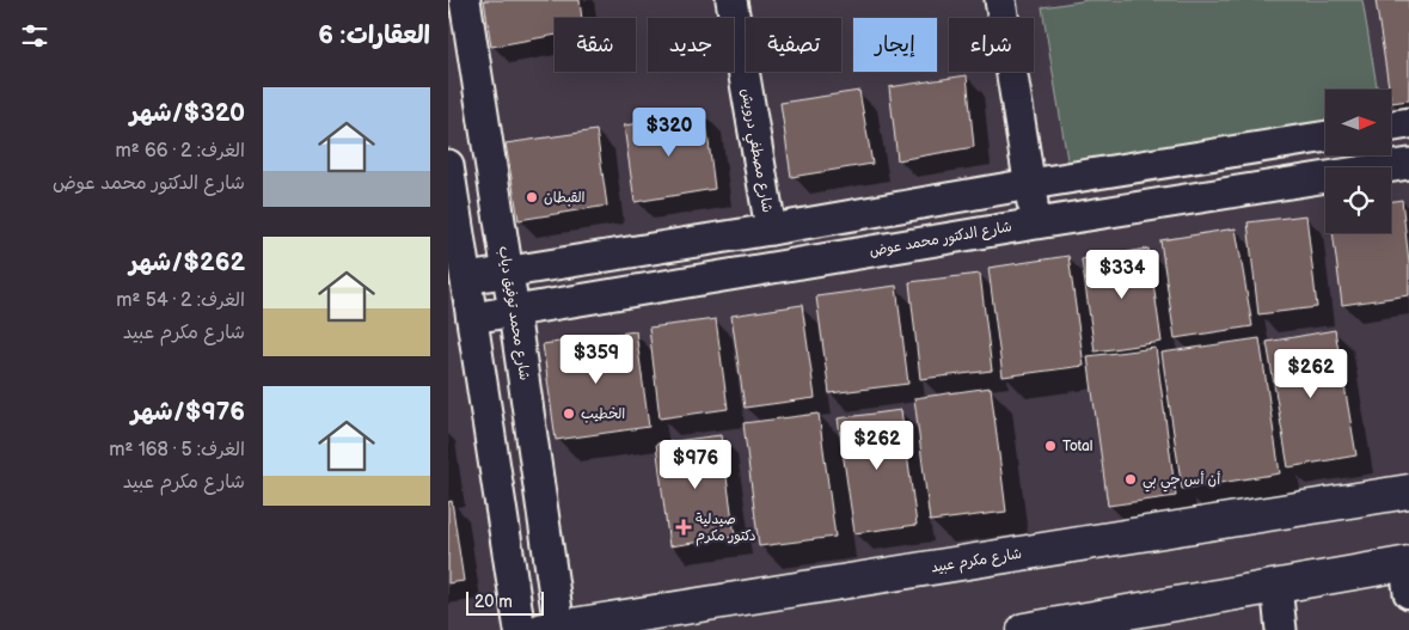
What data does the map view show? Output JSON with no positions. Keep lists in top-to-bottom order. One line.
{"streets":{"street":["شارع مصطفي درويش","شارع الدكتور محمد عوض","شارع محمد توفيق دياب","شارع مكرم عبيد"]},"crossings":[["شارع الدكتور محمد عوض","شارع محمد توفيق دياب"],["شارع محمد توفيق دياب","شارع مكرم عبيد"]],"places":{"other":["القبطان","الخطيب","Total","أن أس جي بي"],"health":["صيدلية دكتور مكرم"]},"scale_bar":"20 m","north":"right","page":{"heading":"العقارات: 6","chip":["شراء","إيجار","تصفية","جديد","شقة"],"list":[{"name":"$320/شهر","note":"الغرف: 2 · 66 m² · شارع الدكتور محمد عوض"},{"name":"$262/شهر","note":"الغرف: 2 · 54 m² · شارع مكرم عبيد"},{"name":"$976/شهر","note":"الغرف: 5 · 168 m² · شارع مكرم عبيد"}],"price":["$320","$334","$359","$262","$262","$976"],"scale":"20 m"}}
